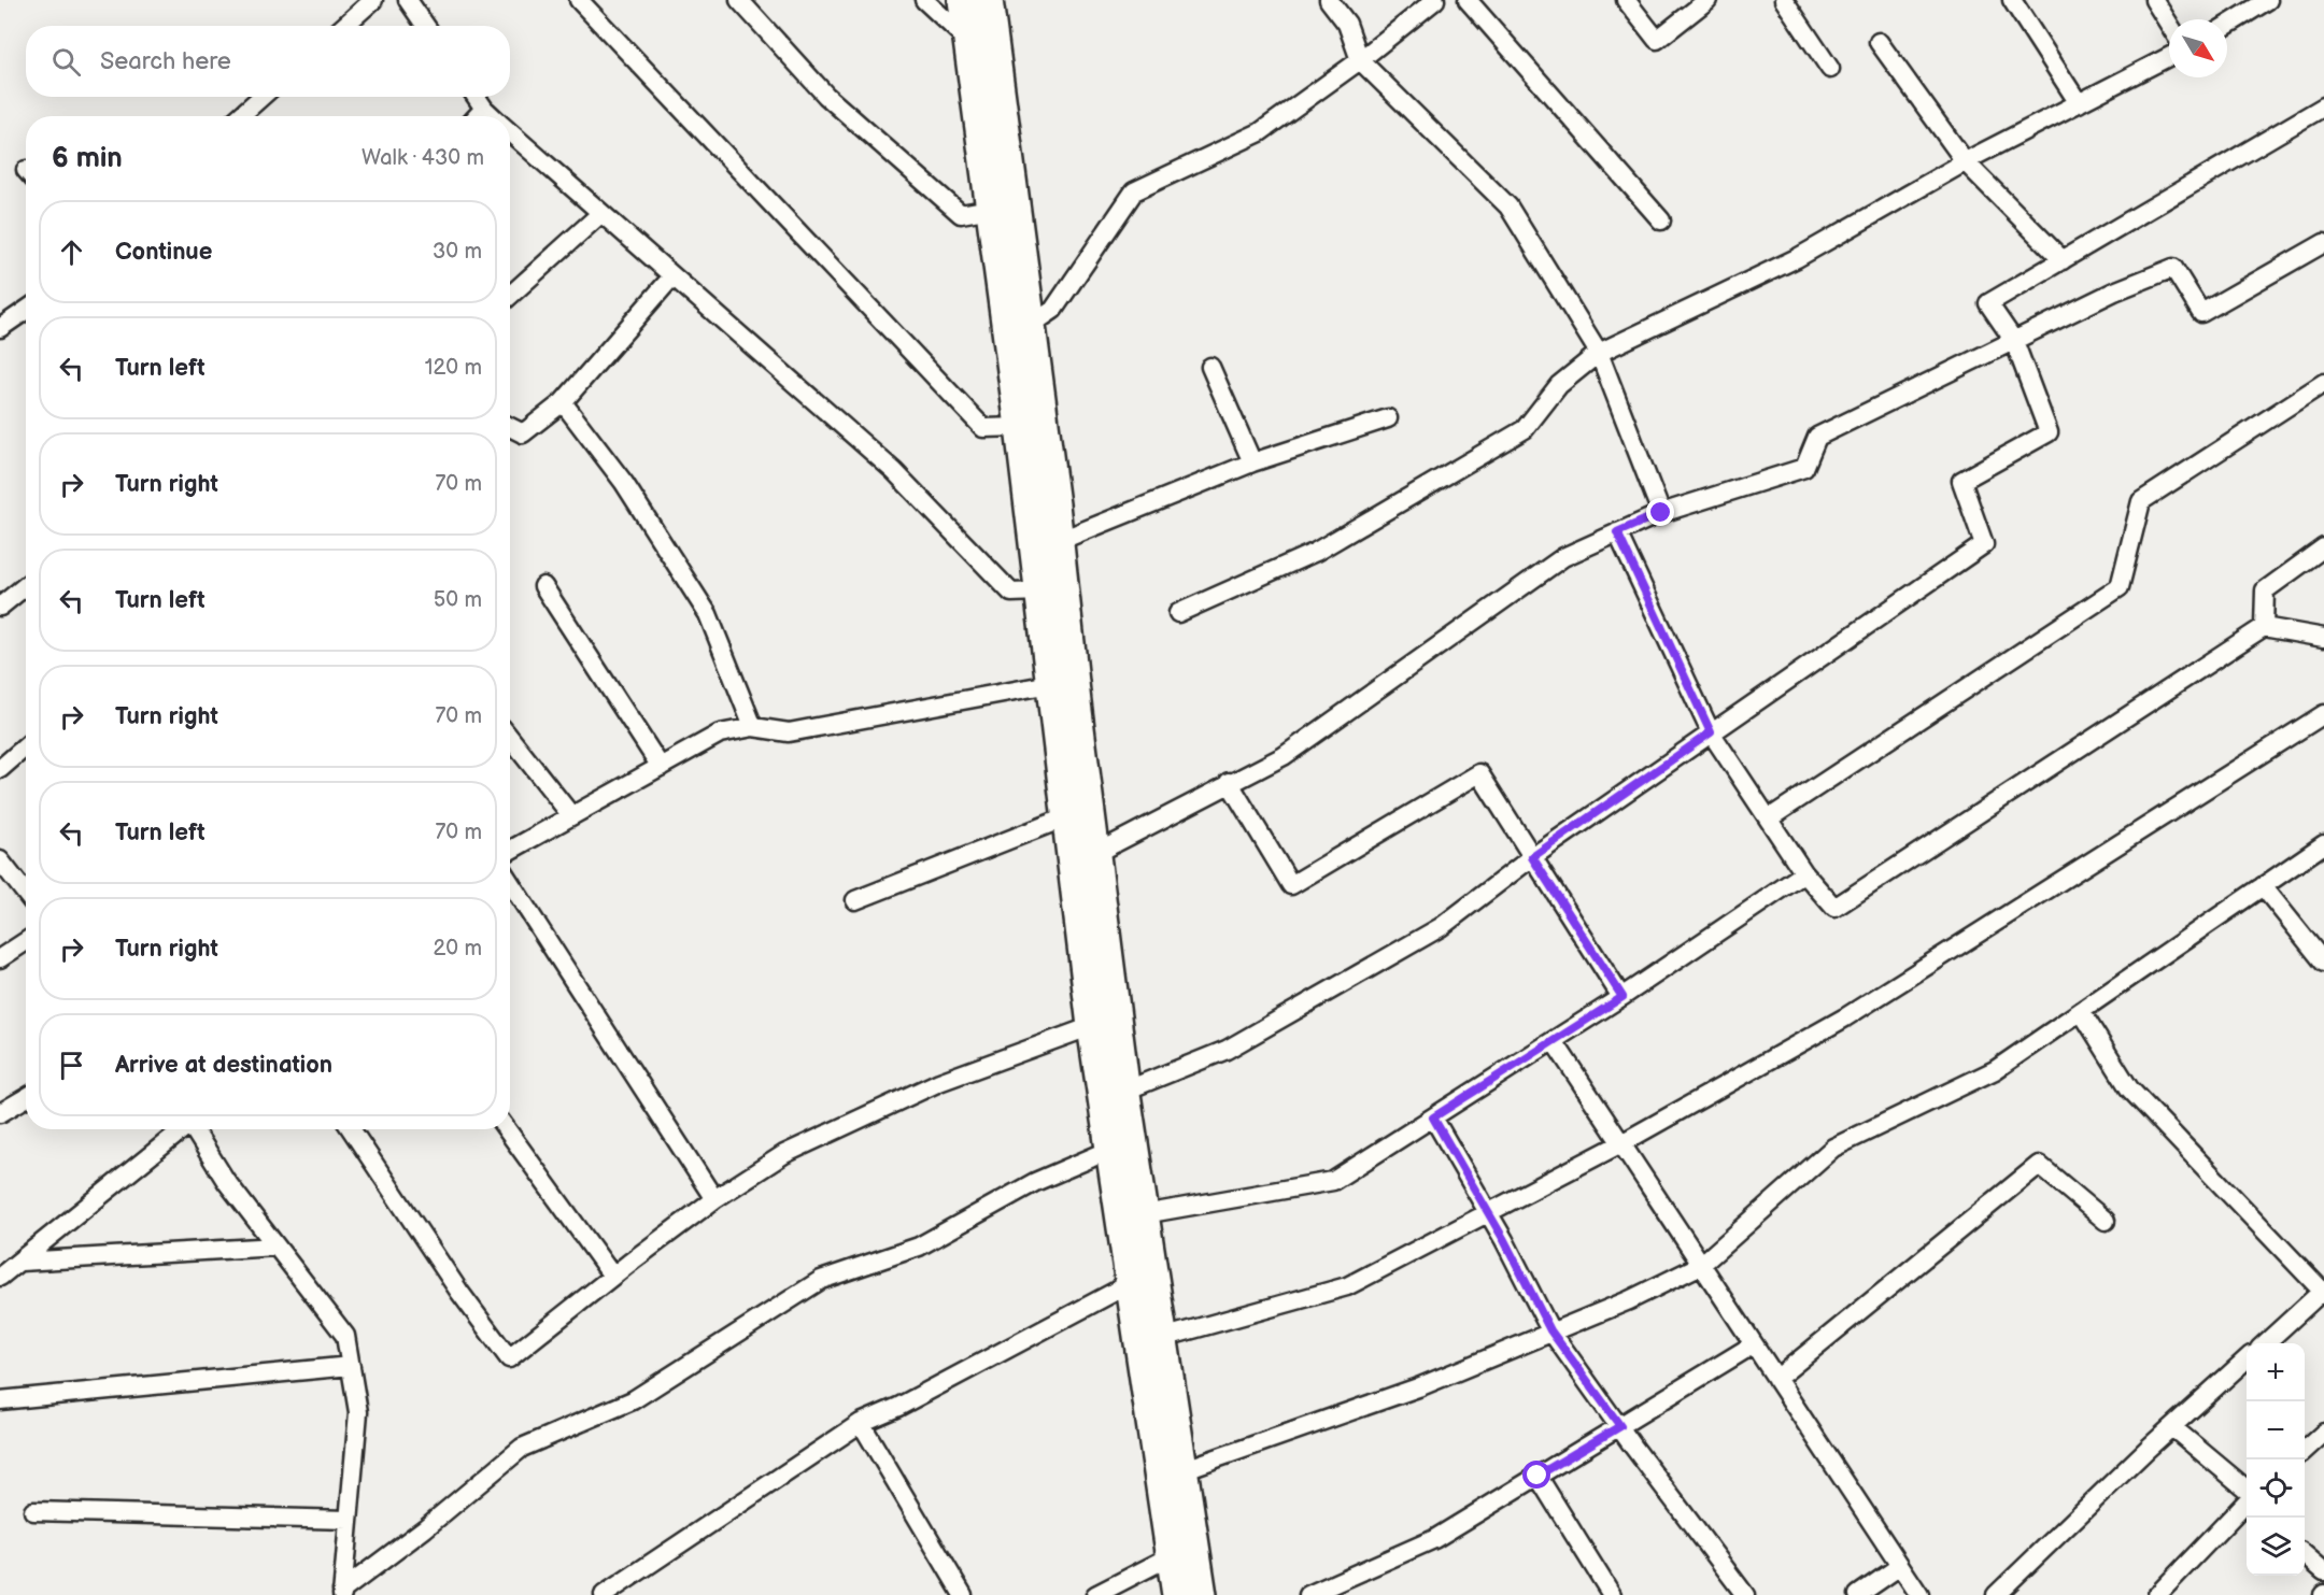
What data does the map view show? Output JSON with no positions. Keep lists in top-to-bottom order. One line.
{"north":"bottom right","page":{"search":"Search here","heading":["6 min","Walk · 430 m"],"list":[["Continue","30 m"],["Turn left","120 m"],["Turn right","70 m"],["Turn left","50 m"],["Turn right","70 m"],["Turn left","70 m"],["Turn right","20 m"],"Arrive at destination"],"map_buttons":["+","−"]}}
